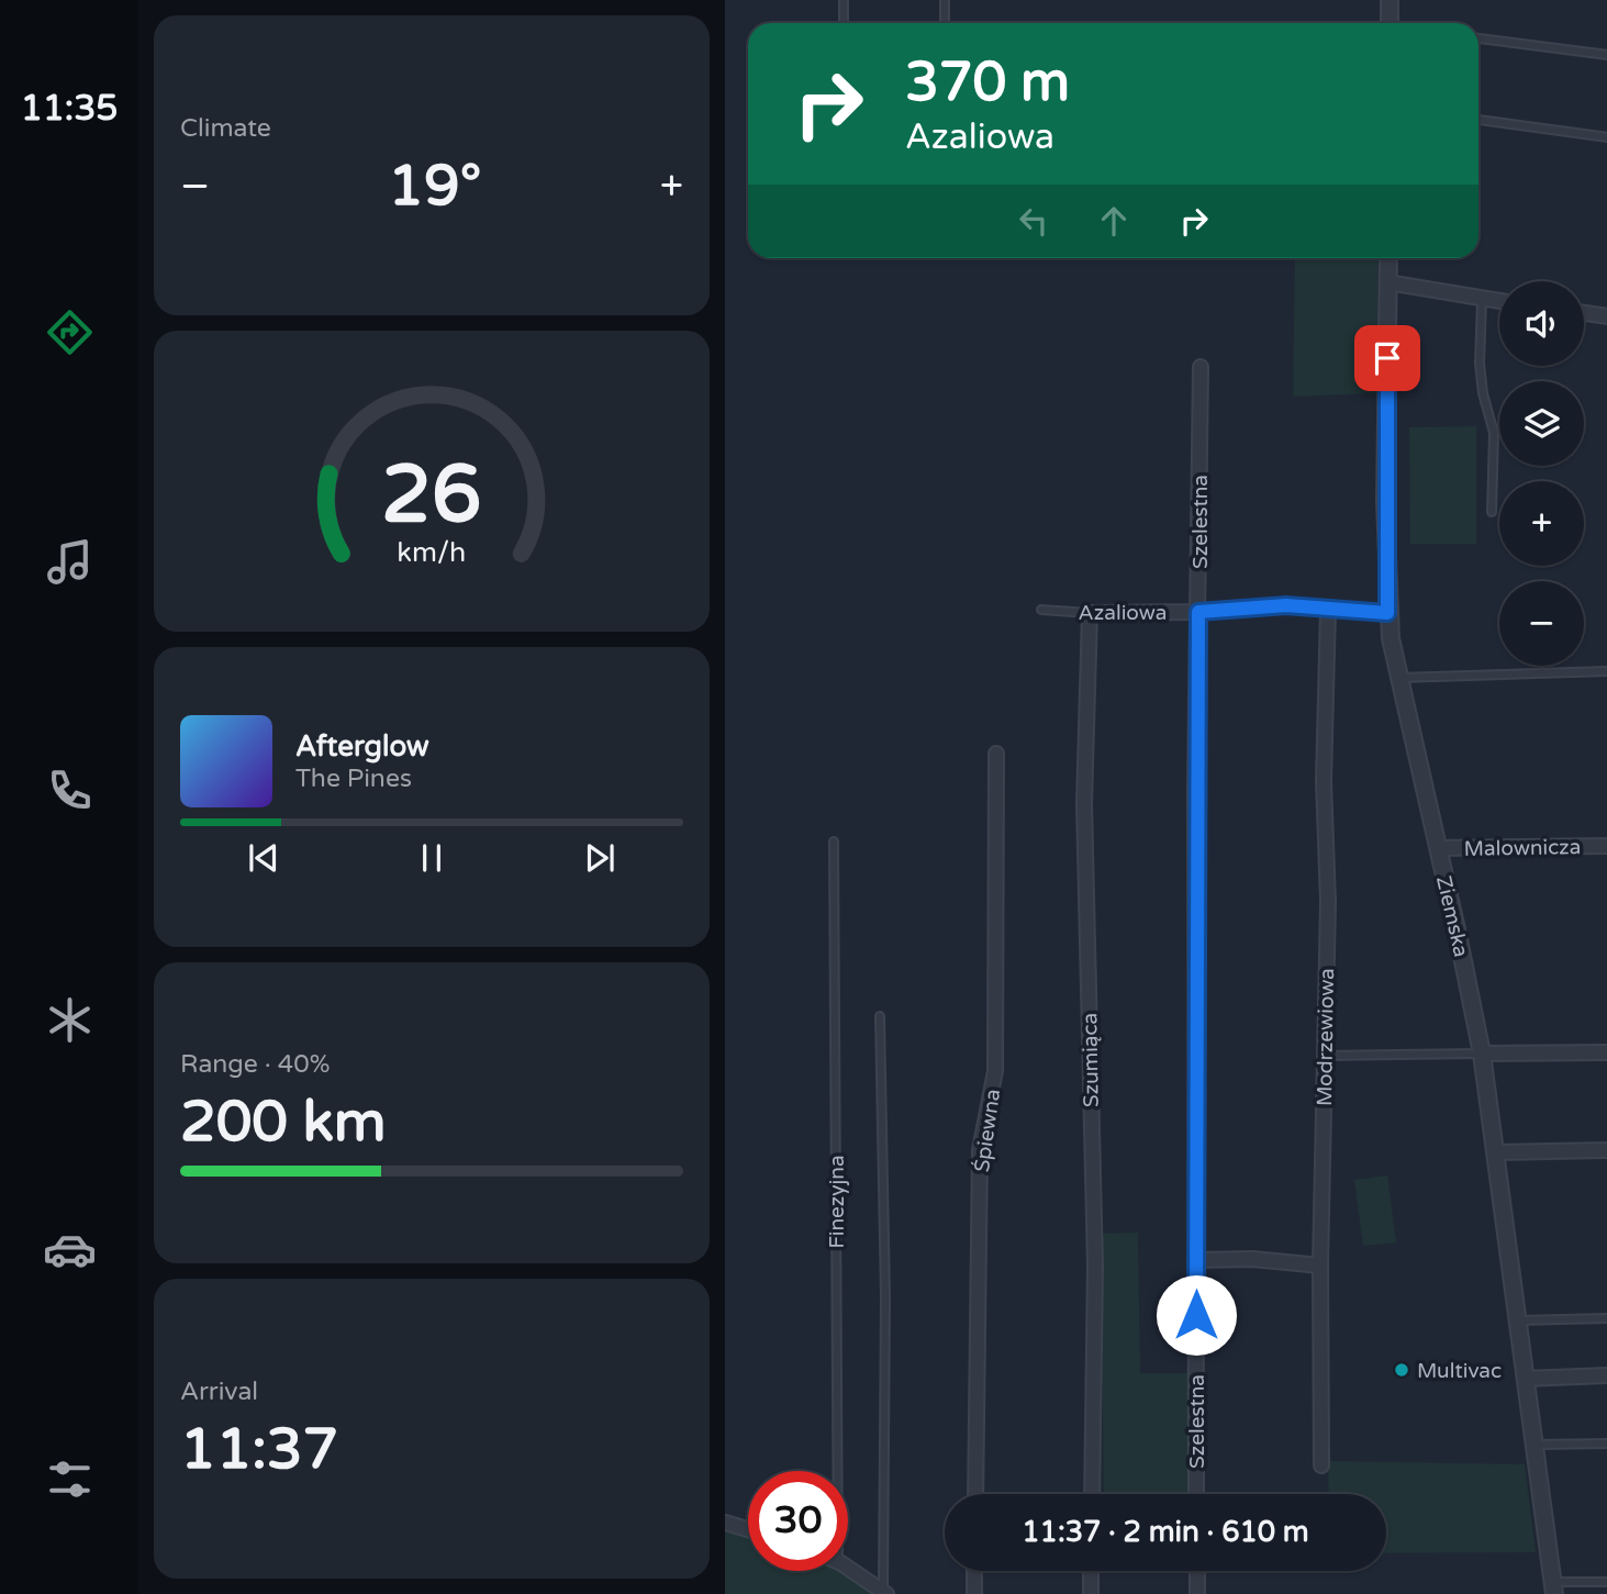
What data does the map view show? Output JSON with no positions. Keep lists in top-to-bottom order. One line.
{"streets":{"street":["Szelestna","Azaliowa","Malownicza","Ziemska","Modrzewiowa","Szumiąca","Śpiewna"],"lane":["Finezyjna"]},"crossings":[["Szelestna","Azaliowa"],["Azaliowa","Ziemska"],["Azaliowa","Modrzewiowa"],["Azaliowa","Szumiąca"],["Malownicza","Ziemska"]],"places":["Multivac"],"page":{"tabs":"11:35","tile":["Climate",["Range · 40%","200 km"],["Arrival","11:37"]],"turn":["370 m","Azaliowa"],"heat":["−","19°","+"],"map_buttons":["+","−"],"song":["Afterglow","The Pines"],"limit":"30","trip":"11:37 · 2 min · 610 m","gauge":["26","km/h"]}}
